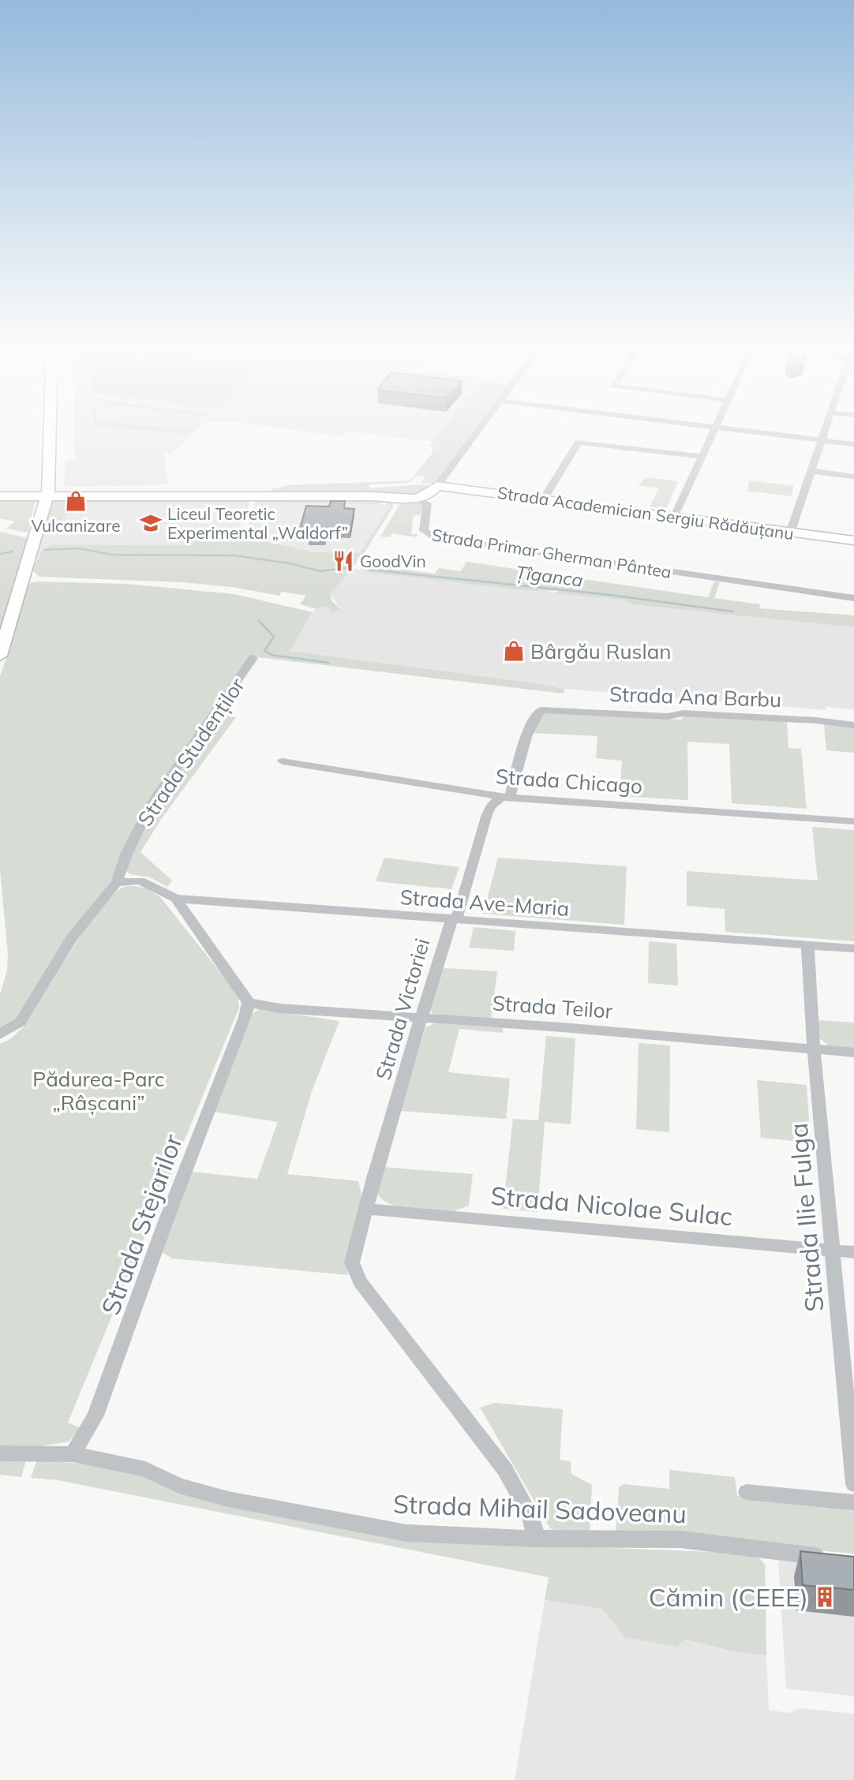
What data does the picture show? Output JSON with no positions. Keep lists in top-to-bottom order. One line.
{"streets":{"street":["Strada Academician Sergiu Rădăuțanu","Strada Primar Gherman Pântea","Strada Ana Barbu","Strada Studenților","Strada Chicago","Strada Ave-Maria","Strada Teilor","Strada Victoriei","Strada Nicolae Sulac","Strada Ilie Fulga","Strada Stejarilor","Strada Mihail Sadoveanu"]},"crossings":[["Strada Academician Sergiu Rădăuțanu","Strada Primar Gherman Pântea"],["Strada Ana Barbu","Strada Victoriei"],["Strada Studenților","Strada Ave-Maria"],["Strada Chicago","Strada Victoriei"],["Strada Ave-Maria","Strada Victoriei"],["Strada Ave-Maria","Strada Ilie Fulga"],["Strada Teilor","Strada Victoriei"],["Strada Teilor","Strada Ilie Fulga"],["Strada Teilor","Strada Stejarilor"],["Strada Victoriei","Strada Nicolae Sulac"],["Strada Victoriei","Strada Mihail Sadoveanu"],["Strada Nicolae Sulac","Strada Ilie Fulga"],["Strada Stejarilor","Strada Mihail Sadoveanu"]],"water":["Țîganca"],"parks":["Pădurea-Parc „Râșcani”"],"places":{"shop":["Vulcanizare","Bârgău Ruslan"],"school or university":["Liceul Teoretic Experimental „Waldorf”"],"restaurant":["GoodVin"],"building":["Cămin (CEEE)"]}}
